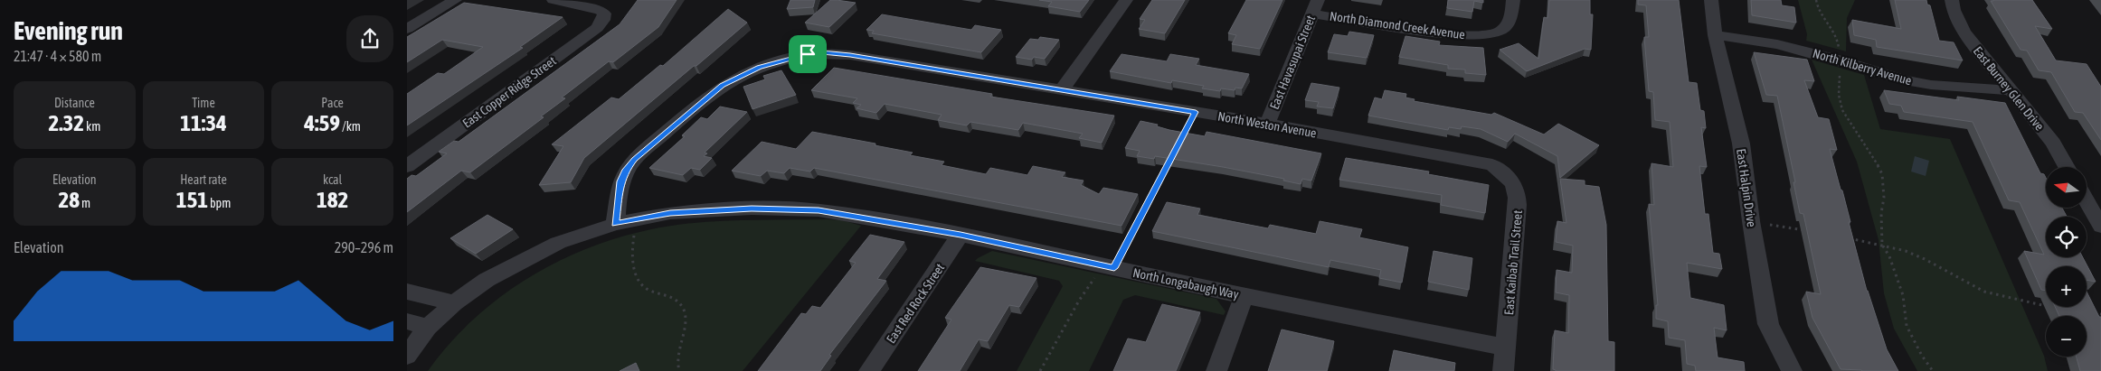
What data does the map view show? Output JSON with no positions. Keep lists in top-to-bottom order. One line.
{"streets":{"street":["North Diamond Creek Avenue","East Havasupai Street","North Kilberry Avenue","East Burney Glen Drive","East Copper Ridge Street","North Weston Avenue","East Halpin Drive","East Kaibab Trail Street","North Longabaugh Way","East Red Rock Street"]},"crossings":[["North Diamond Creek Avenue","East Havasupai Street"],["East Havasupai Street","North Weston Avenue"],["North Kilberry Avenue","East Burney Glen Drive"],["North Kilberry Avenue","East Halpin Drive"],["North Weston Avenue","East Kaibab Trail Street"],["North Weston Avenue","North Longabaugh Way"],["East Kaibab Trail Street","North Longabaugh Way"],["North Longabaugh Way","East Red Rock Street"]],"north":"left","page":{"heading":["Evening run","21:47 · 4 × 580 m"],"stats":[["Distance","2.32 km"],["Time","11:34"],["Pace","4:59 /km"],["Elevation","28 m"],["Heart rate","151 bpm"],["kcal","182"]],"map_buttons":["+","−"],"chart":["Elevation","290–296 m"]}}
